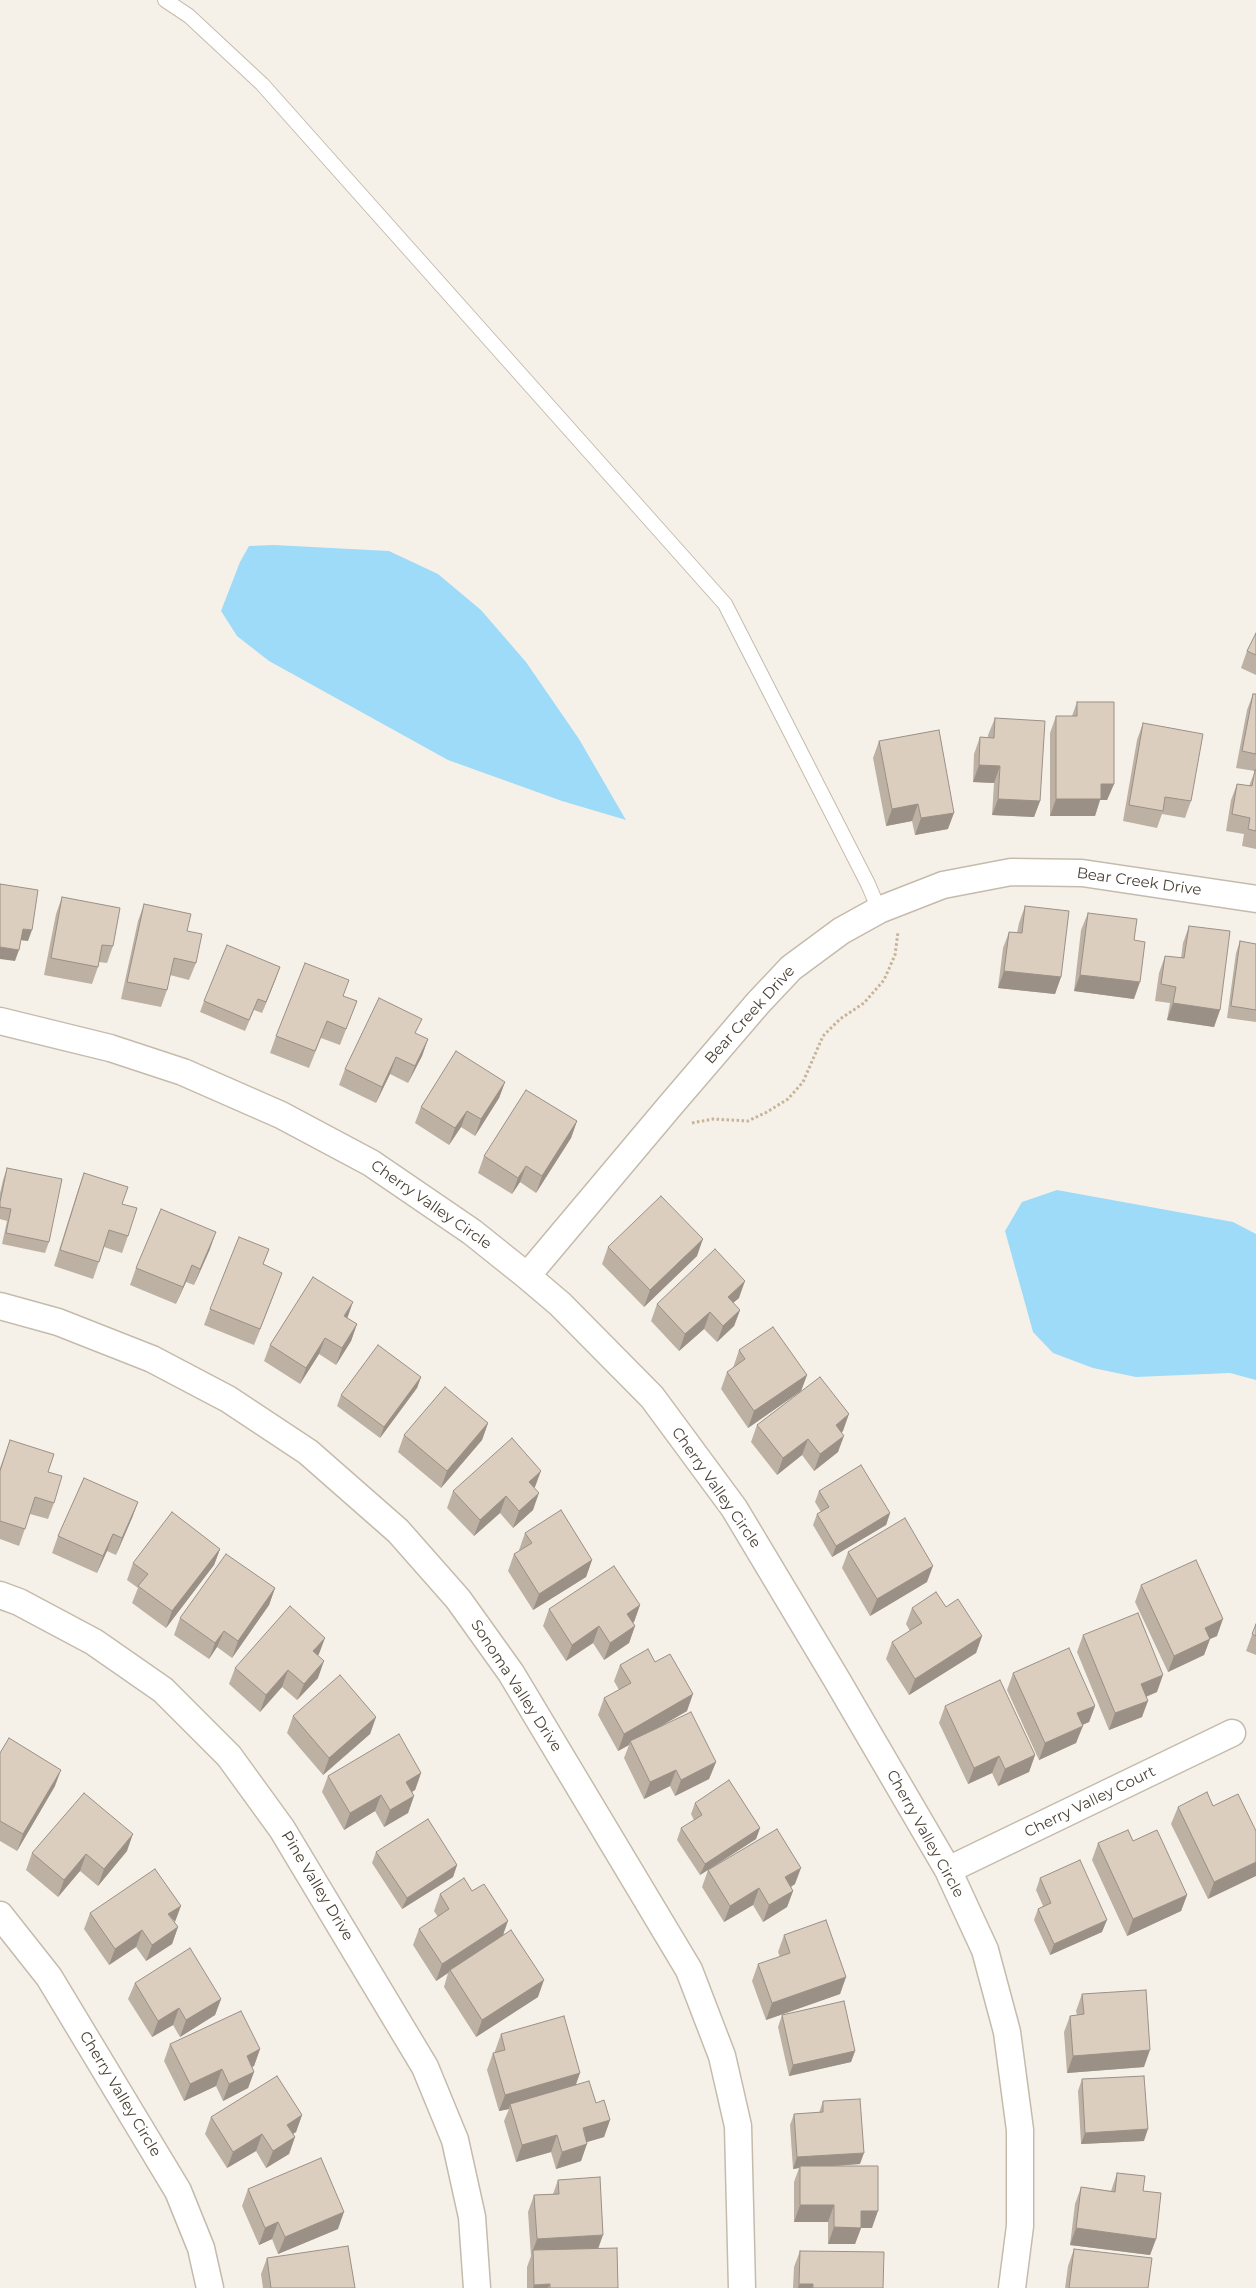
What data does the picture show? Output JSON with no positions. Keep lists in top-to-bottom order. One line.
{"streets":{"street":["Bear Creek Drive","Cherry Valley Circle","Sonoma Valley Drive","Cherry Valley Court","Pine Valley Drive"]},"crossings":[["Bear Creek Drive","Cherry Valley Circle"],["Cherry Valley Circle","Cherry Valley Court"]]}
